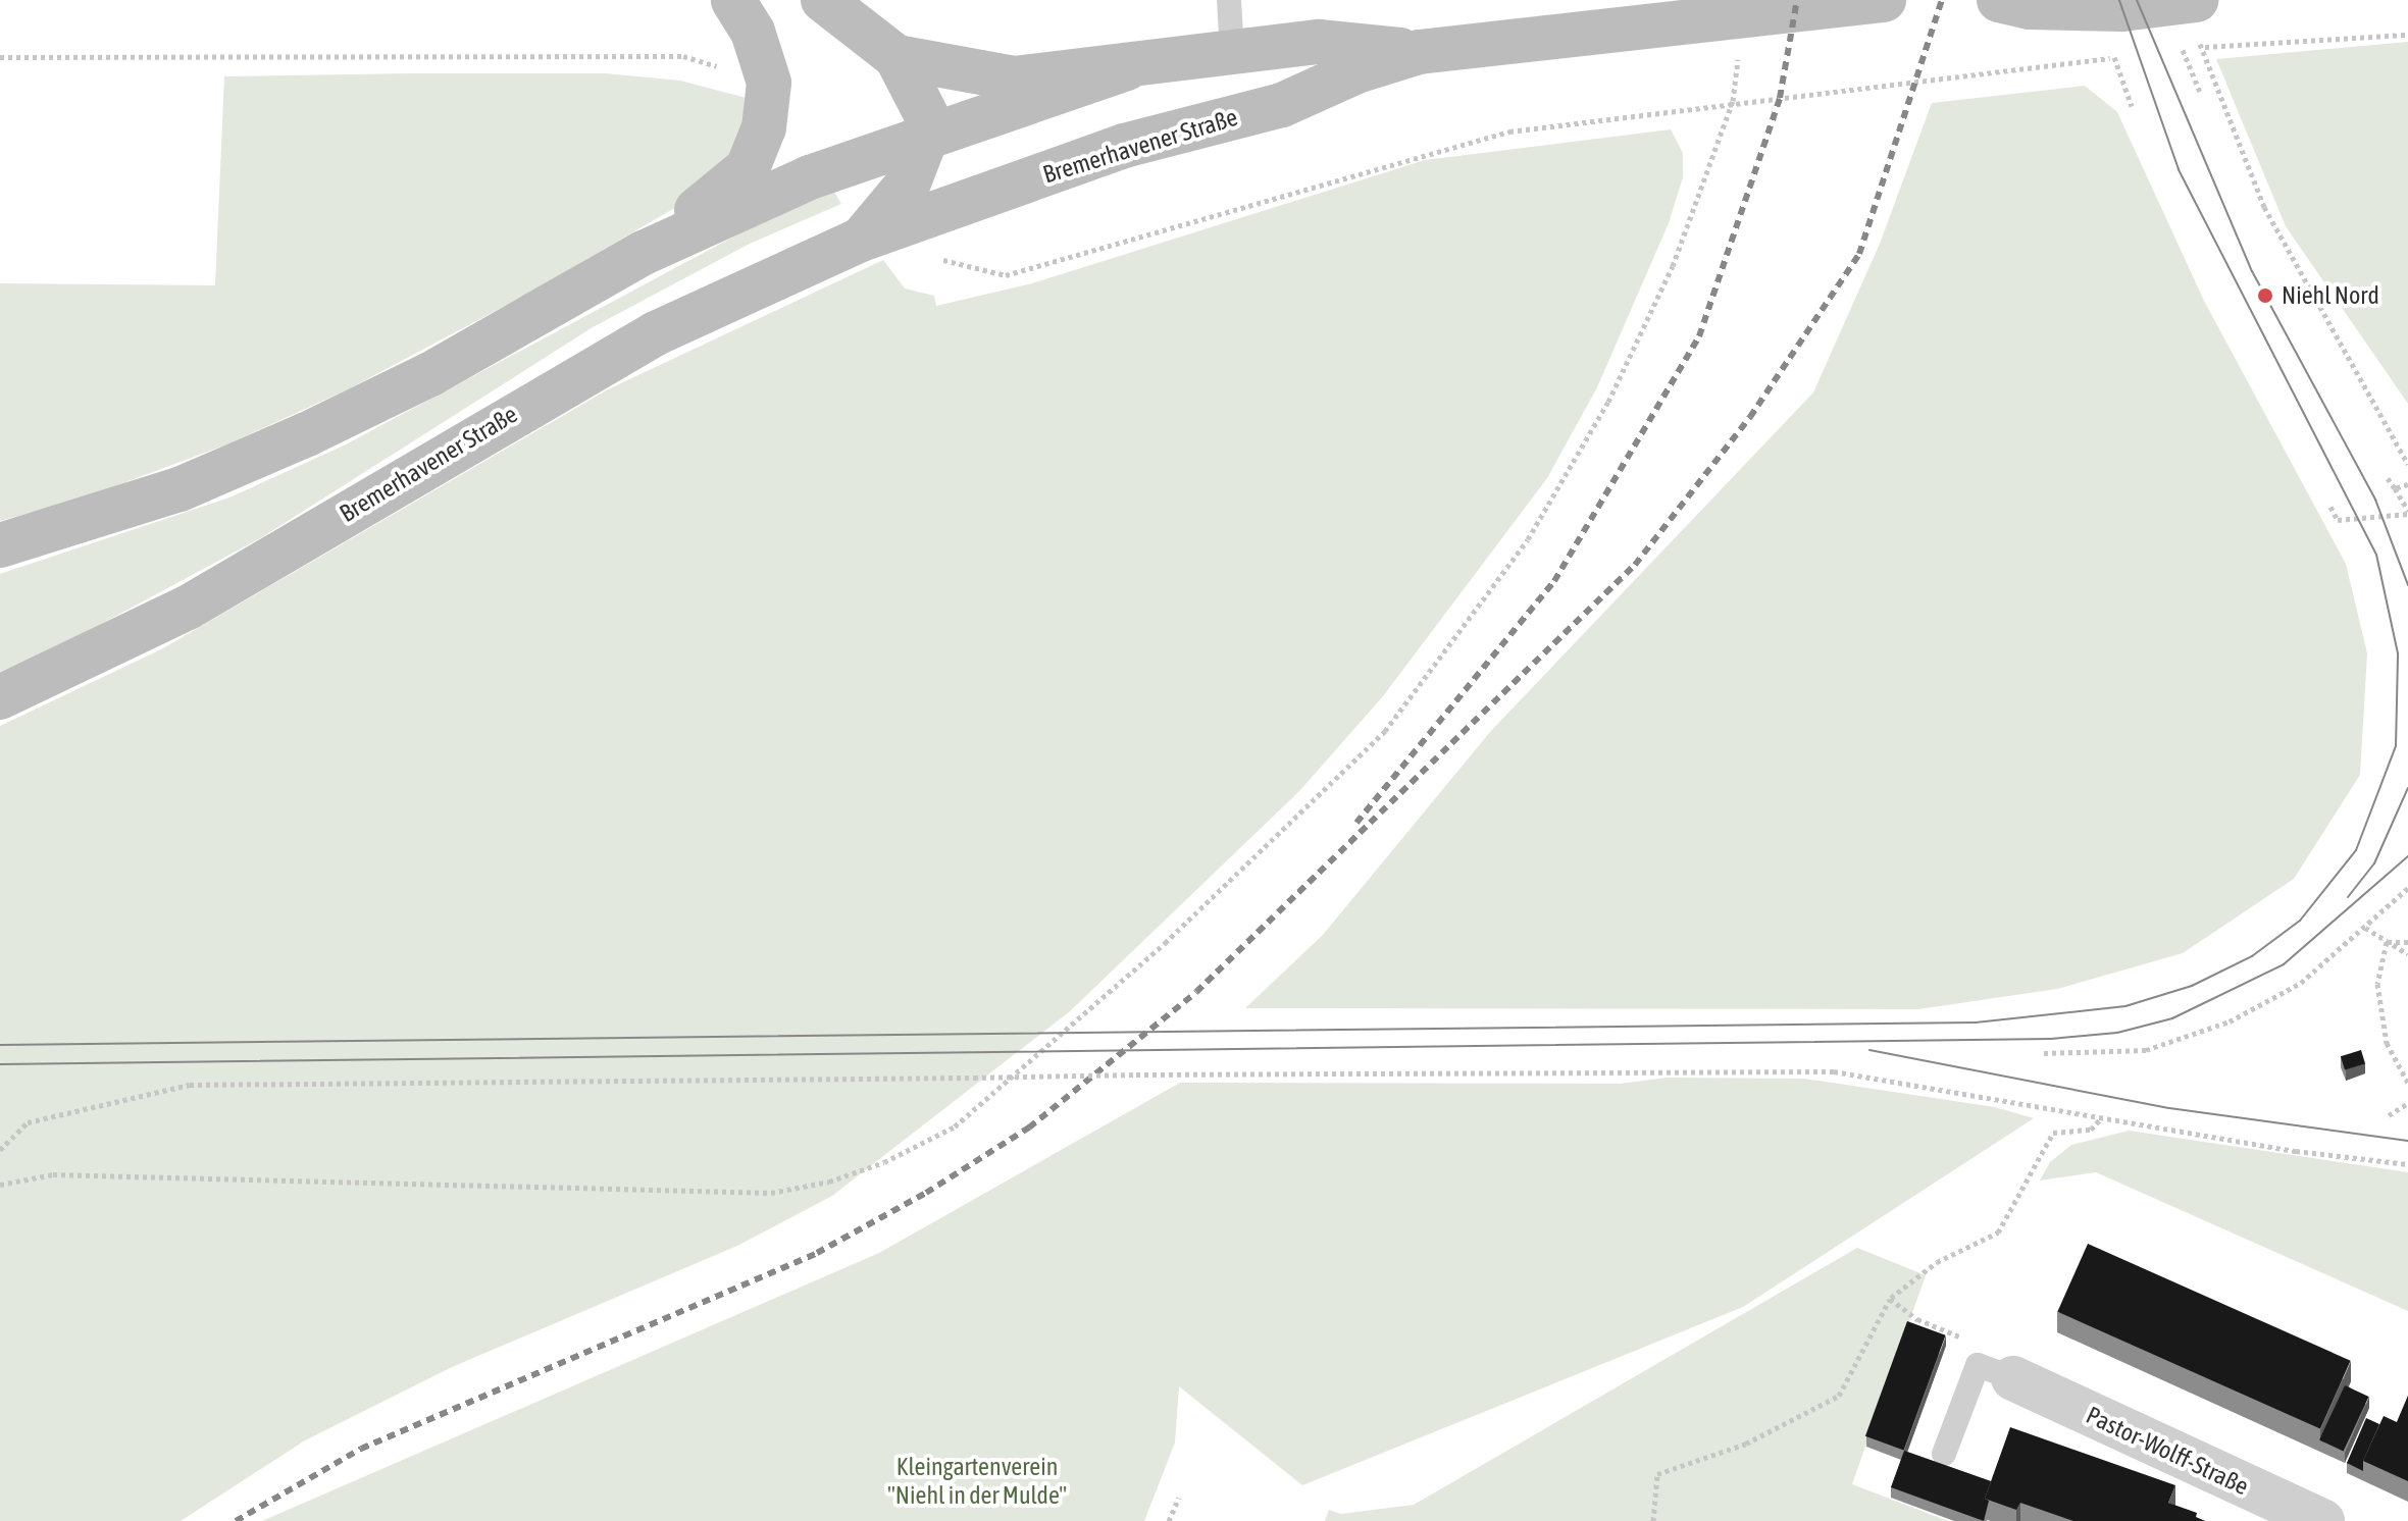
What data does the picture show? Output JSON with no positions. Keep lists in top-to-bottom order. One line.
{"streets":{"street":["Bremerhavener Straße","Pastor-Wolff-Straße"]},"parks":["Kleingartenverein \"Niehl in der Mulde\""],"places":["Niehl Nord"]}
